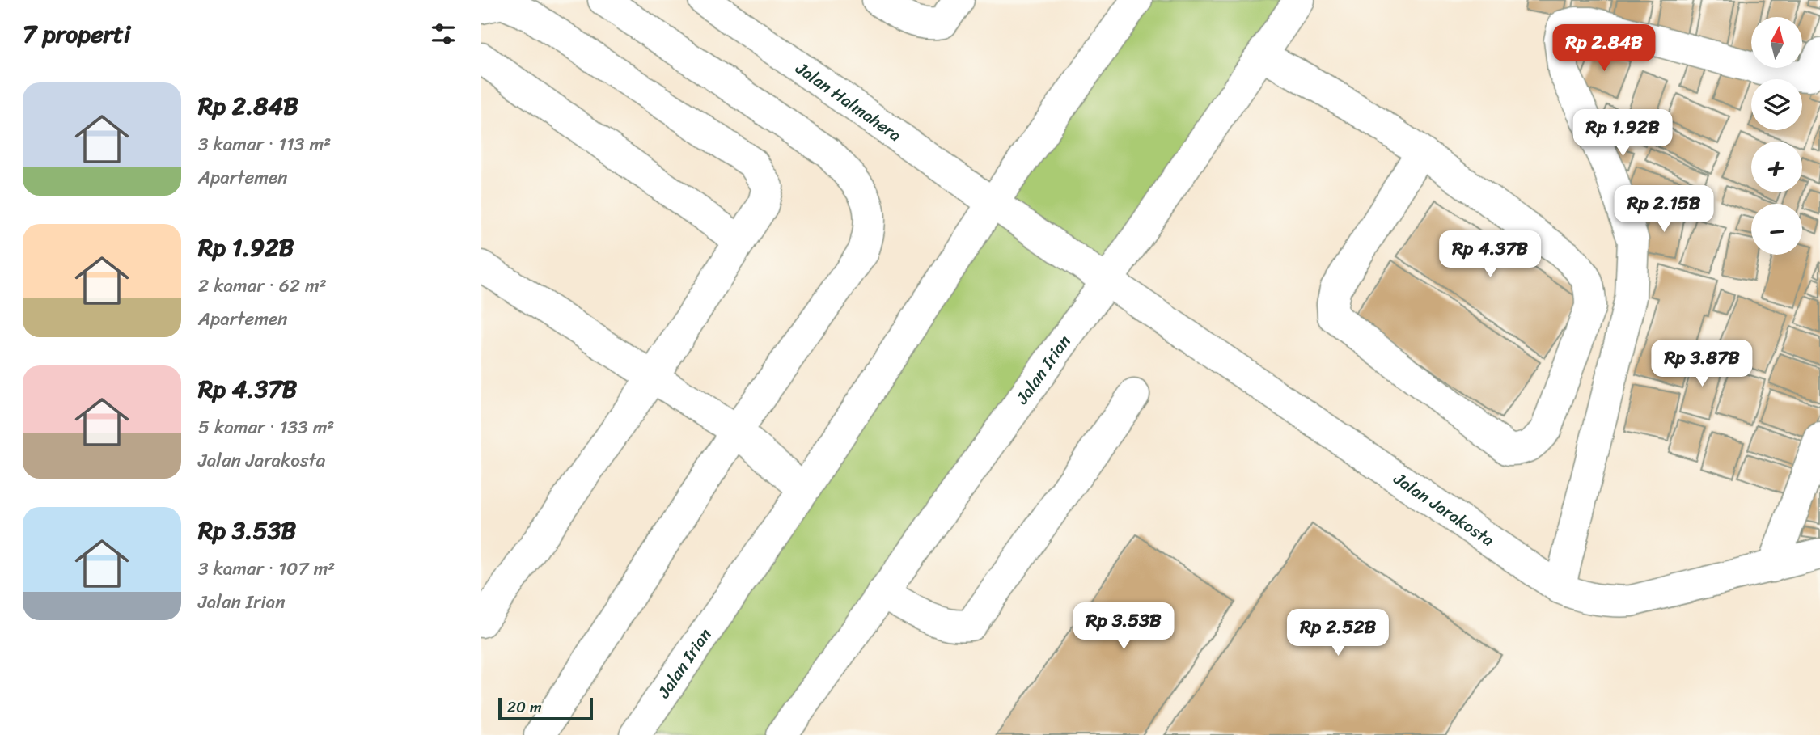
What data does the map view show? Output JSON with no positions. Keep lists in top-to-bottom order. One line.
{"streets":{"street":["Jalan Halmahera","Jalan Irian","Jalan Jarakosta"]},"crossings":[["Jalan Halmahera","Jalan Irian"],["Jalan Halmahera","Jalan Jarakosta"],["Jalan Irian","Jalan Jarakosta"]],"scale_bar":"20 m","north":"top","page":{"heading":"7 properti","map_buttons":["+","−"],"price":["Rp 2.84B","Rp 1.92B","Rp 2.15B","Rp 4.37B","Rp 3.87B","Rp 3.53B","Rp 2.52B"],"list":[{"name":"Rp 2.84B","note":"3 kamar · 113 m² · Apartemen"},{"name":"Rp 1.92B","note":"2 kamar · 62 m² · Apartemen"},{"name":"Rp 4.37B","note":"5 kamar · 133 m² · Jalan Jarakosta"},{"name":"Rp 3.53B","note":"3 kamar · 107 m² · Jalan Irian"}],"scale":"20 m"}}
